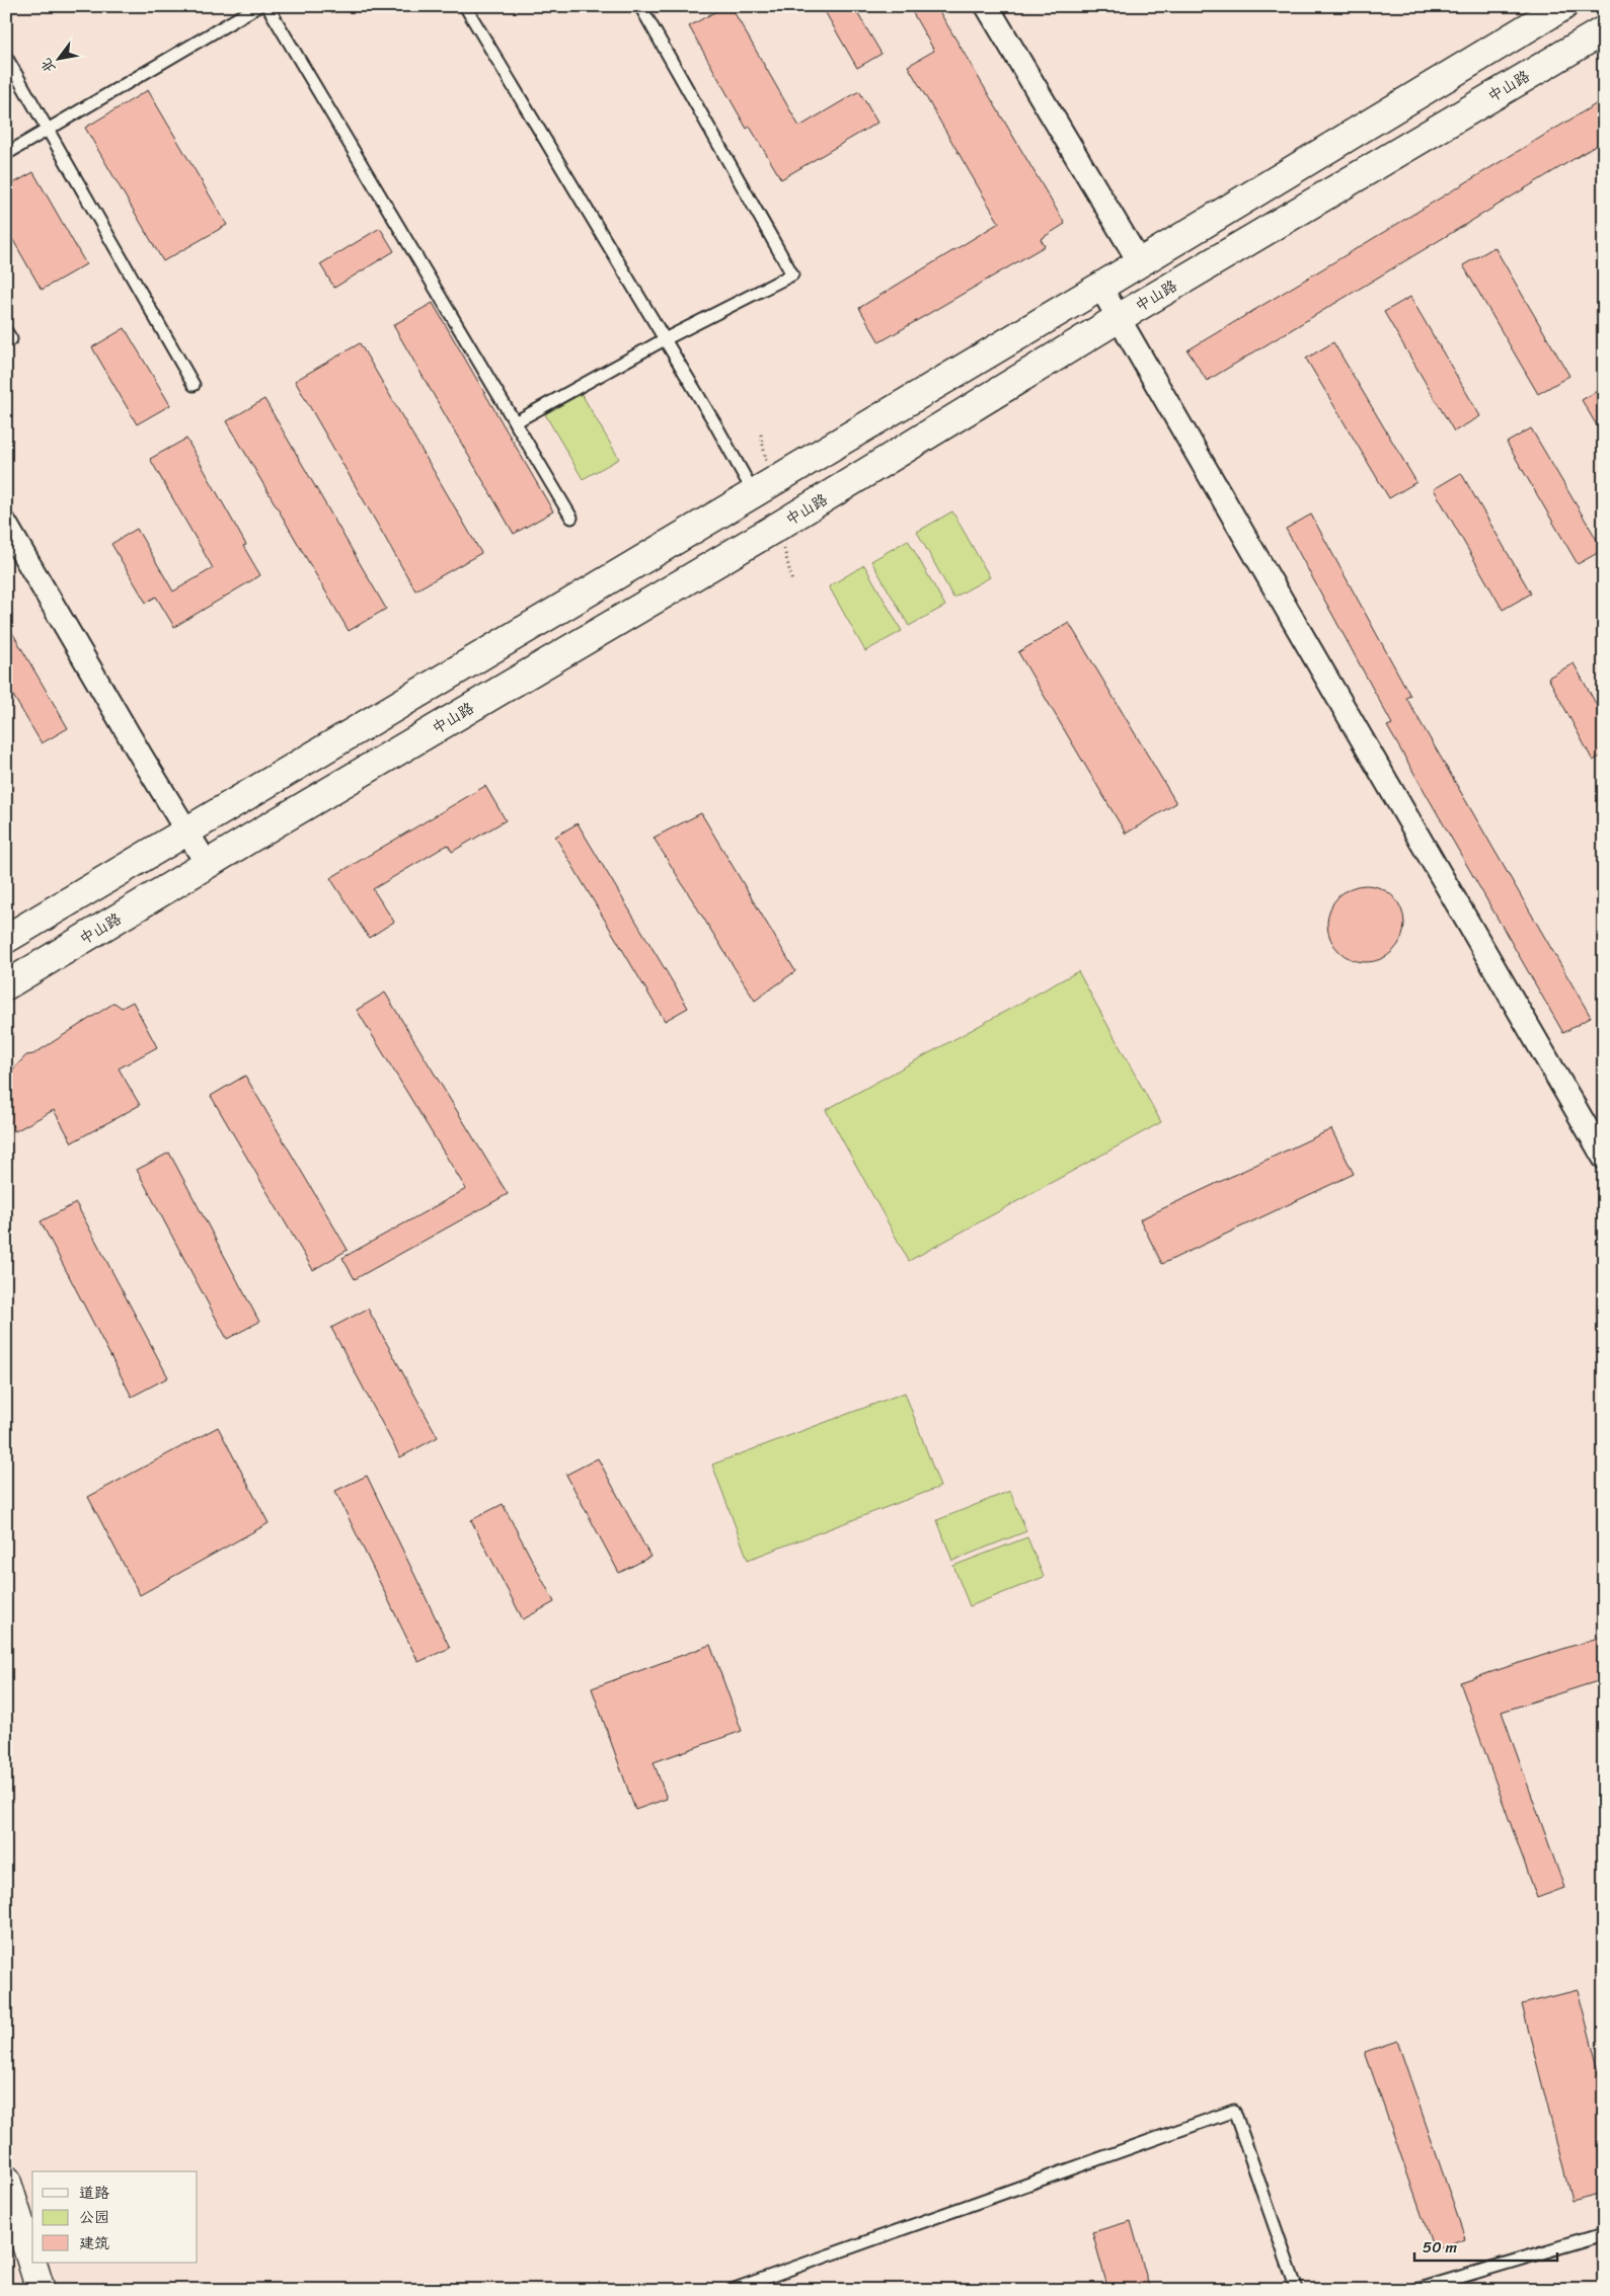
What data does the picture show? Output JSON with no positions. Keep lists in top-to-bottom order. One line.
{"streets":{"main road":["中山路"]},"legend":["道路","公园","建筑"],"scale_bar":"50 m","north":"bottom left"}
